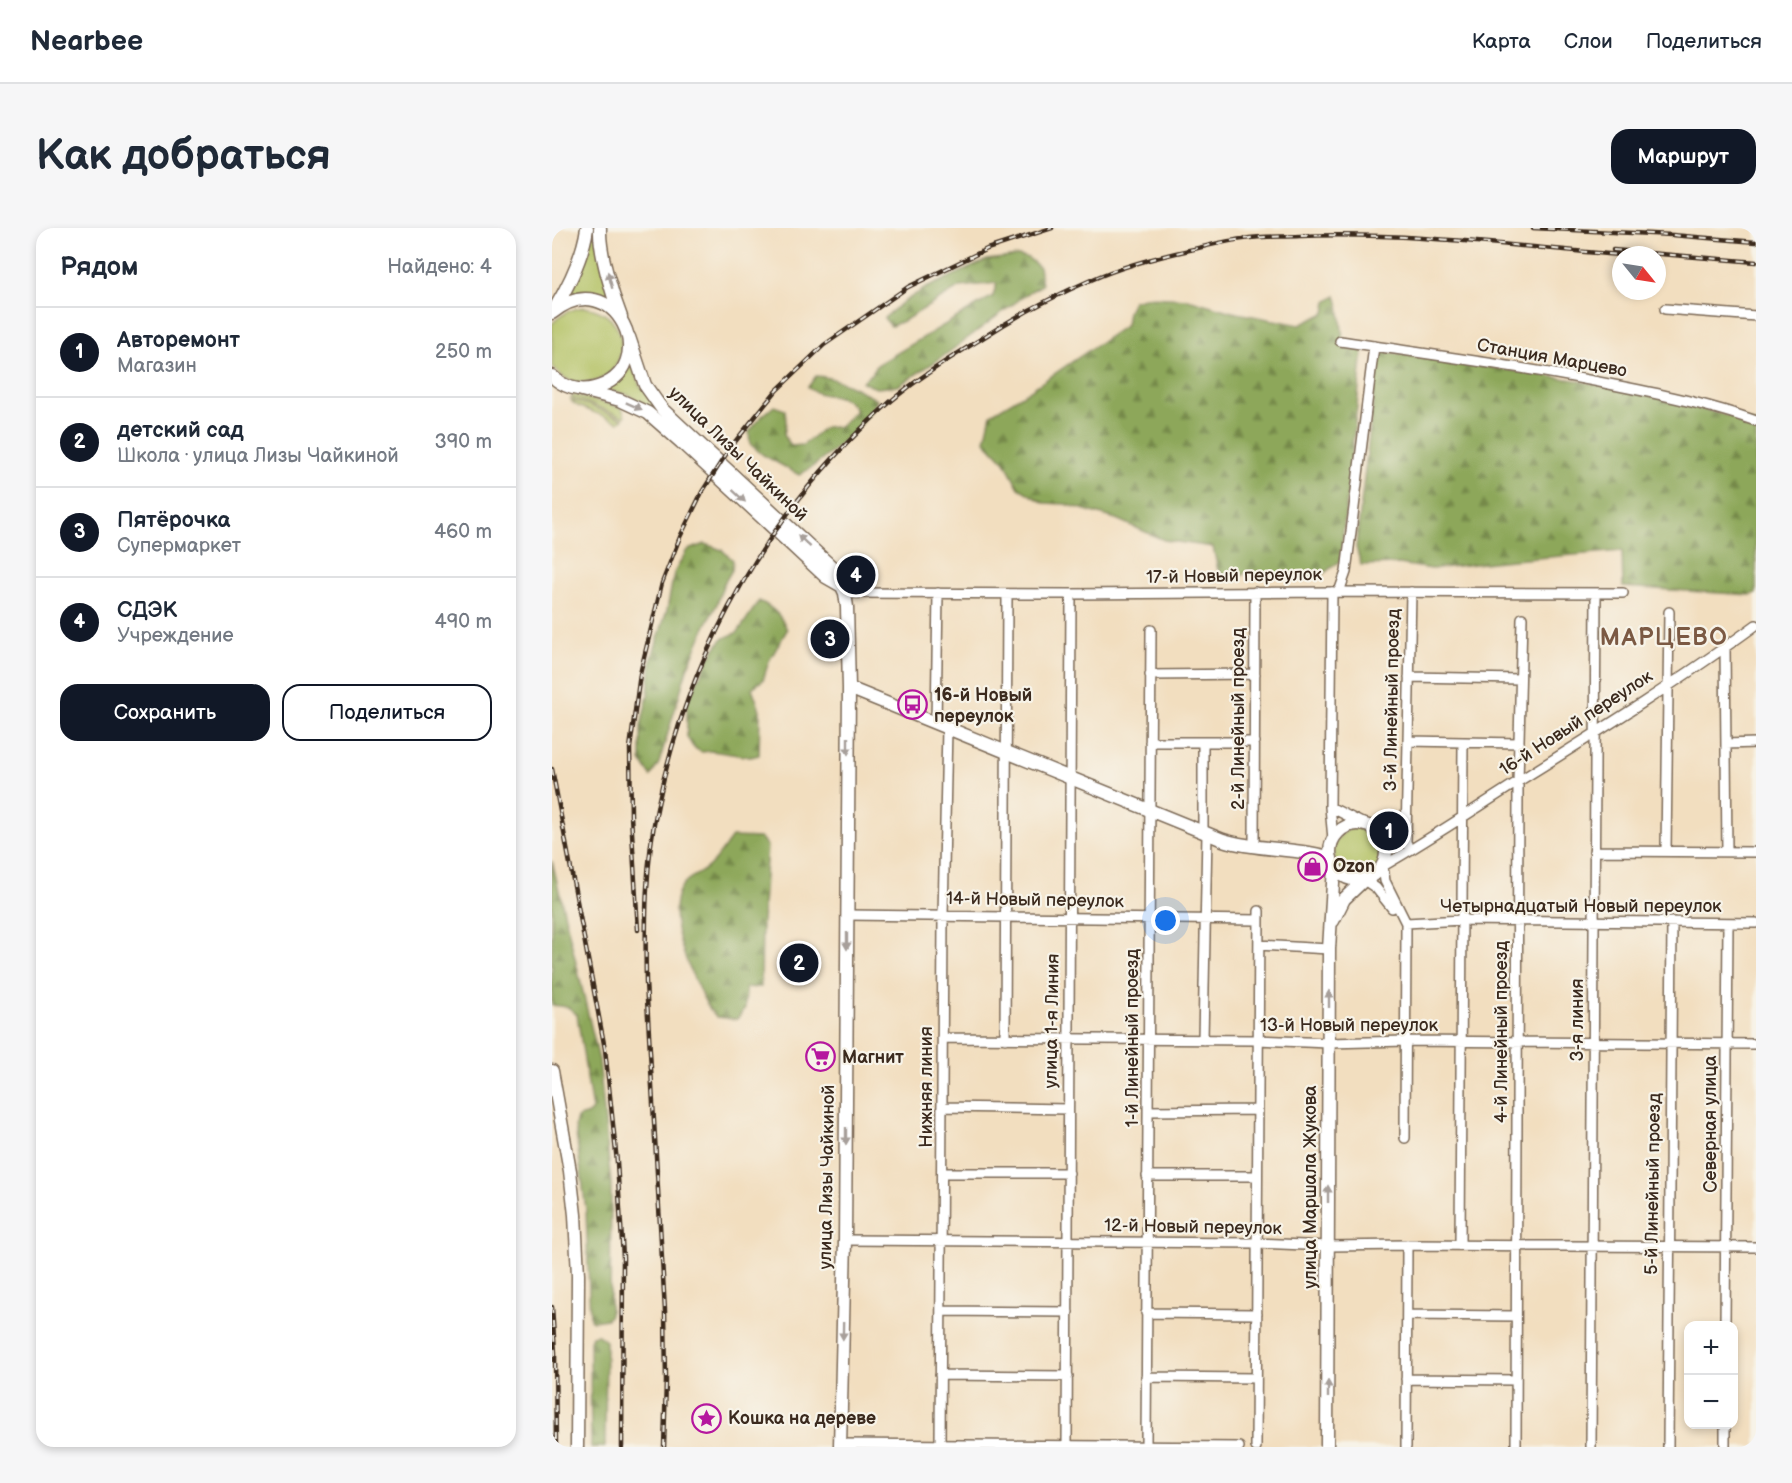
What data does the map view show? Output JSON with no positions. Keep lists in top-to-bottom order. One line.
{"streets":{"main road":["улица Лизы Чайкиной","улица Маршала Жукова"],"street":["Станция Марцево","17-й Новый переулок","3-й Линейный проезд","2-й Линейный проезд","16-й Новый переулок","14-й Новый переулок","Четырнадцатый Новый переулок","3-я линия","улица 1-я Линия","13-й Новый переулок","4-й Линейный проезд","1-й Линейный проезд","Нижняя линия","Северная улица","5-й Линейный проезд","12-й Новый переулок"]},"crossings":[["улица Лизы Чайкиной","17-й Новый переулок"],["улица Лизы Чайкиной","14-й Новый переулок"],["улица Лизы Чайкиной","12-й Новый переулок"],["17-й Новый переулок","3-й Линейный проезд"],["17-й Новый переулок","2-й Линейный проезд"],["17-й Новый переулок","3-я линия"],["17-й Новый переулок","улица 1-я Линия"],["17-й Новый переулок","Нижняя линия"],["16-й Новый переулок","3-я линия"],["16-й Новый переулок","4-й Линейный проезд"],["16-й Новый переулок","улица Маршала Жукова"],["14-й Новый переулок","улица 1-я Линия"],["14-й Новый переулок","1-й Линейный проезд"],["14-й Новый переулок","Нижняя линия"],["Четырнадцатый Новый переулок","3-я линия"],["Четырнадцатый Новый переулок","4-й Линейный проезд"],["Четырнадцатый Новый переулок","Северная улица"],["Четырнадцатый Новый переулок","5-й Линейный проезд"],["3-я линия","13-й Новый переулок"],["3-я линия","12-й Новый переулок"],["улица 1-я Линия","13-й Новый переулок"],["улица 1-я Линия","12-й Новый переулок"],["13-й Новый переулок","4-й Линейный проезд"],["13-й Новый переулок","1-й Линейный проезд"],["13-й Новый переулок","Нижняя линия"],["13-й Новый переулок","Северная улица"],["13-й Новый переулок","5-й Линейный проезд"],["13-й Новый переулок","улица Маршала Жукова"],["4-й Линейный проезд","12-й Новый переулок"],["1-й Линейный проезд","12-й Новый переулок"],["Нижняя линия","12-й Новый переулок"],["Северная улица","12-й Новый переулок"],["5-й Линейный проезд","12-й Новый переулок"],["улица Маршала Жукова","12-й Новый переулок"]],"one_way":["улица Маршала Жукова"],"districts":["МАРЦЕВО"],"places":{"bus stop":["16-й Новый переулок"],"shop":["Ozon"],"supermarket":["Магнит"],"place":["Кошка на дереве"]},"north":"bottom right","page":{"header":"Nearbee","nav":["Карта","Слои","Поделиться"],"buttons":["Маршрут",["Сохранить","Поделиться"]],"title":"Как добраться","heading":["Рядом","Найдено: 4"],"list":[{"mark":"1","name":"Авторемонт","note":"Магазин","value":"250 m"},{"mark":"2","name":"детский сад","note":"Школа · улица Лизы Чайкиной","value":"390 m"},{"mark":"3","name":"Пятёрочка","note":"Супермаркет","value":"460 m"},{"mark":"4","name":"СДЭК","note":"Учреждение","value":"490 m"}],"pins":["4","3","1","2"],"map_buttons":["+","−"]}}
